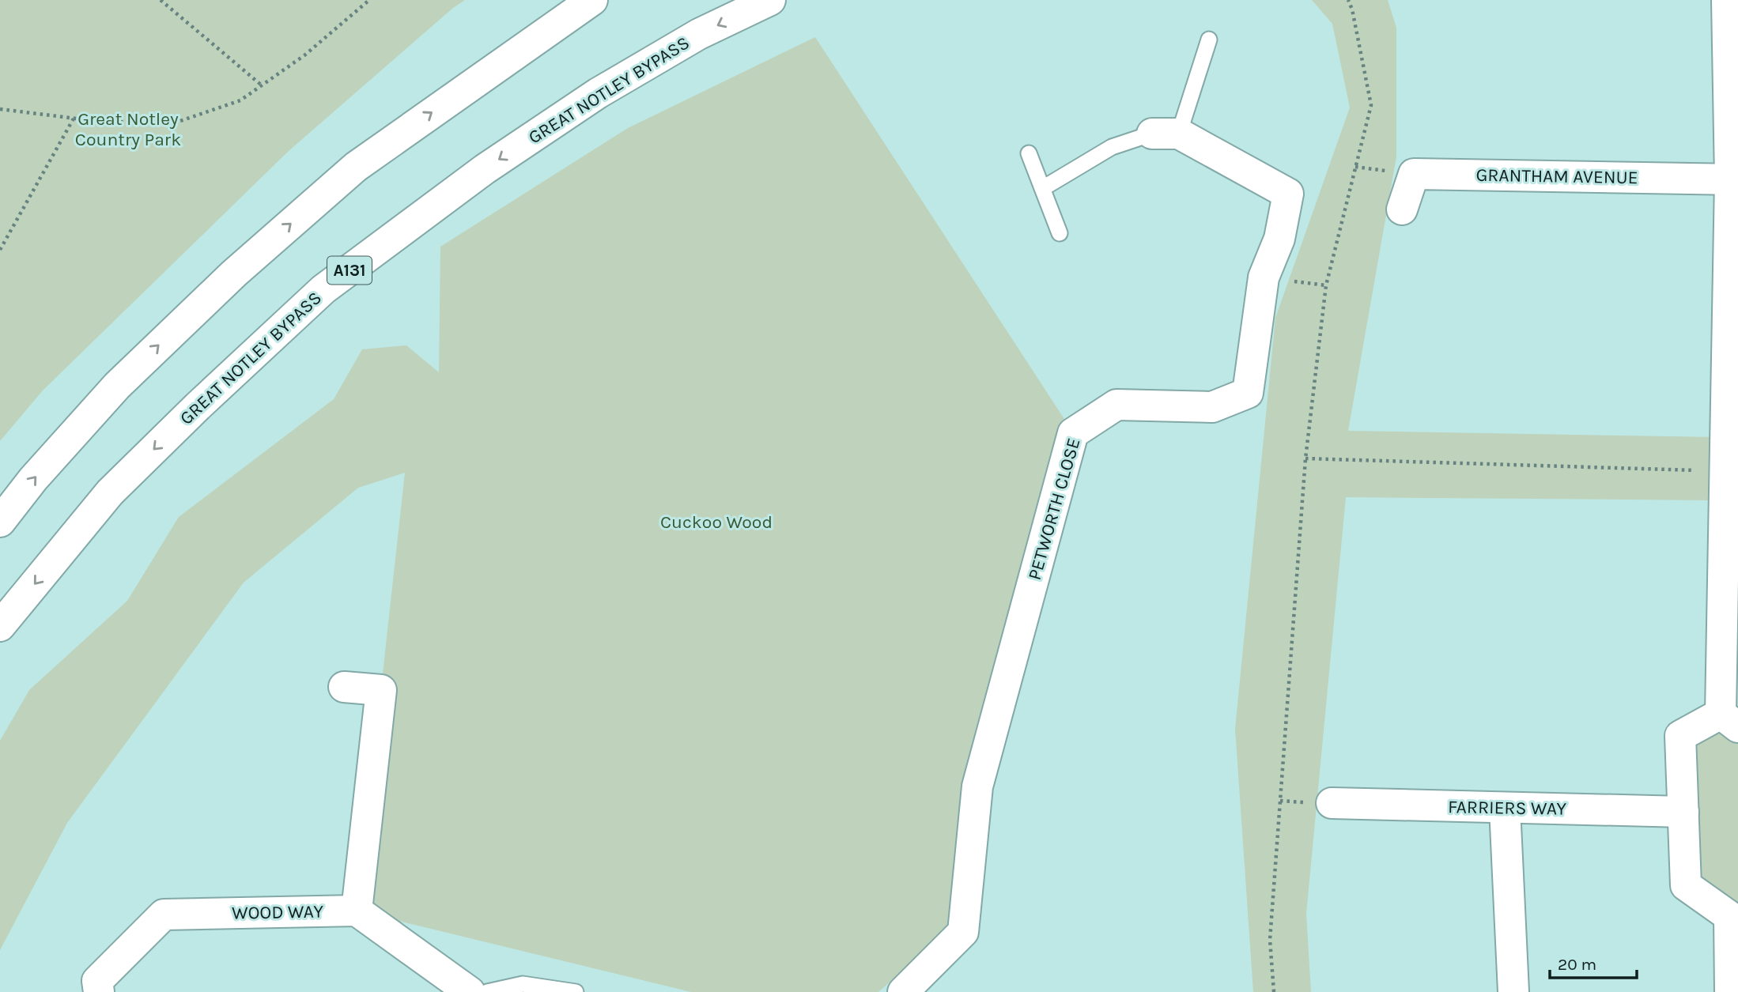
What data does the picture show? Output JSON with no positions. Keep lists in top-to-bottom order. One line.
{"streets":{"main road":["GREAT NOTLEY BYPASS","GRANTHAM AVENUE","A131","PETWORTH CLOSE","FARRIERS WAY","WOOD WAY"]},"parks":["Great Notley Country Park","Cuckoo Wood"],"scale_bar":"20 m"}
